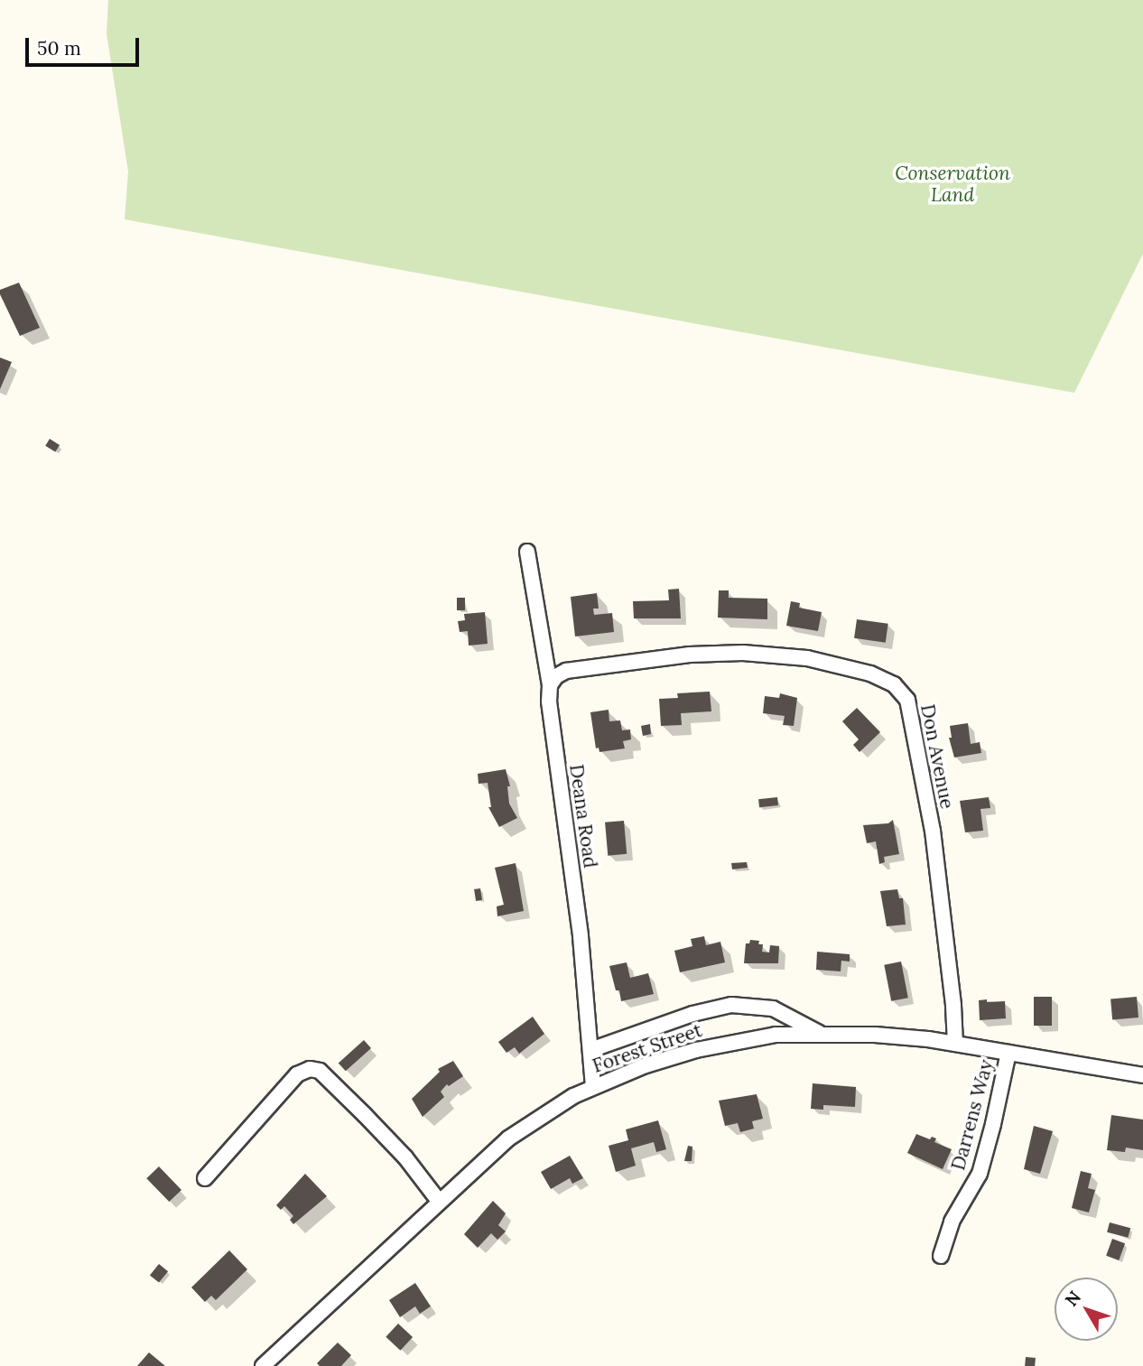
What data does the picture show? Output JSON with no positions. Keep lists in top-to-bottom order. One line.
{"streets":{"street":["Don Avenue","Deana Road","Forest Street","Darrens Way"]},"crossings":[["Don Avenue","Deana Road"],["Don Avenue","Forest Street"],["Deana Road","Forest Street"],["Forest Street","Darrens Way"]],"parks":["Conservation Land"],"scale_bar":"50 m","north":"top left"}
